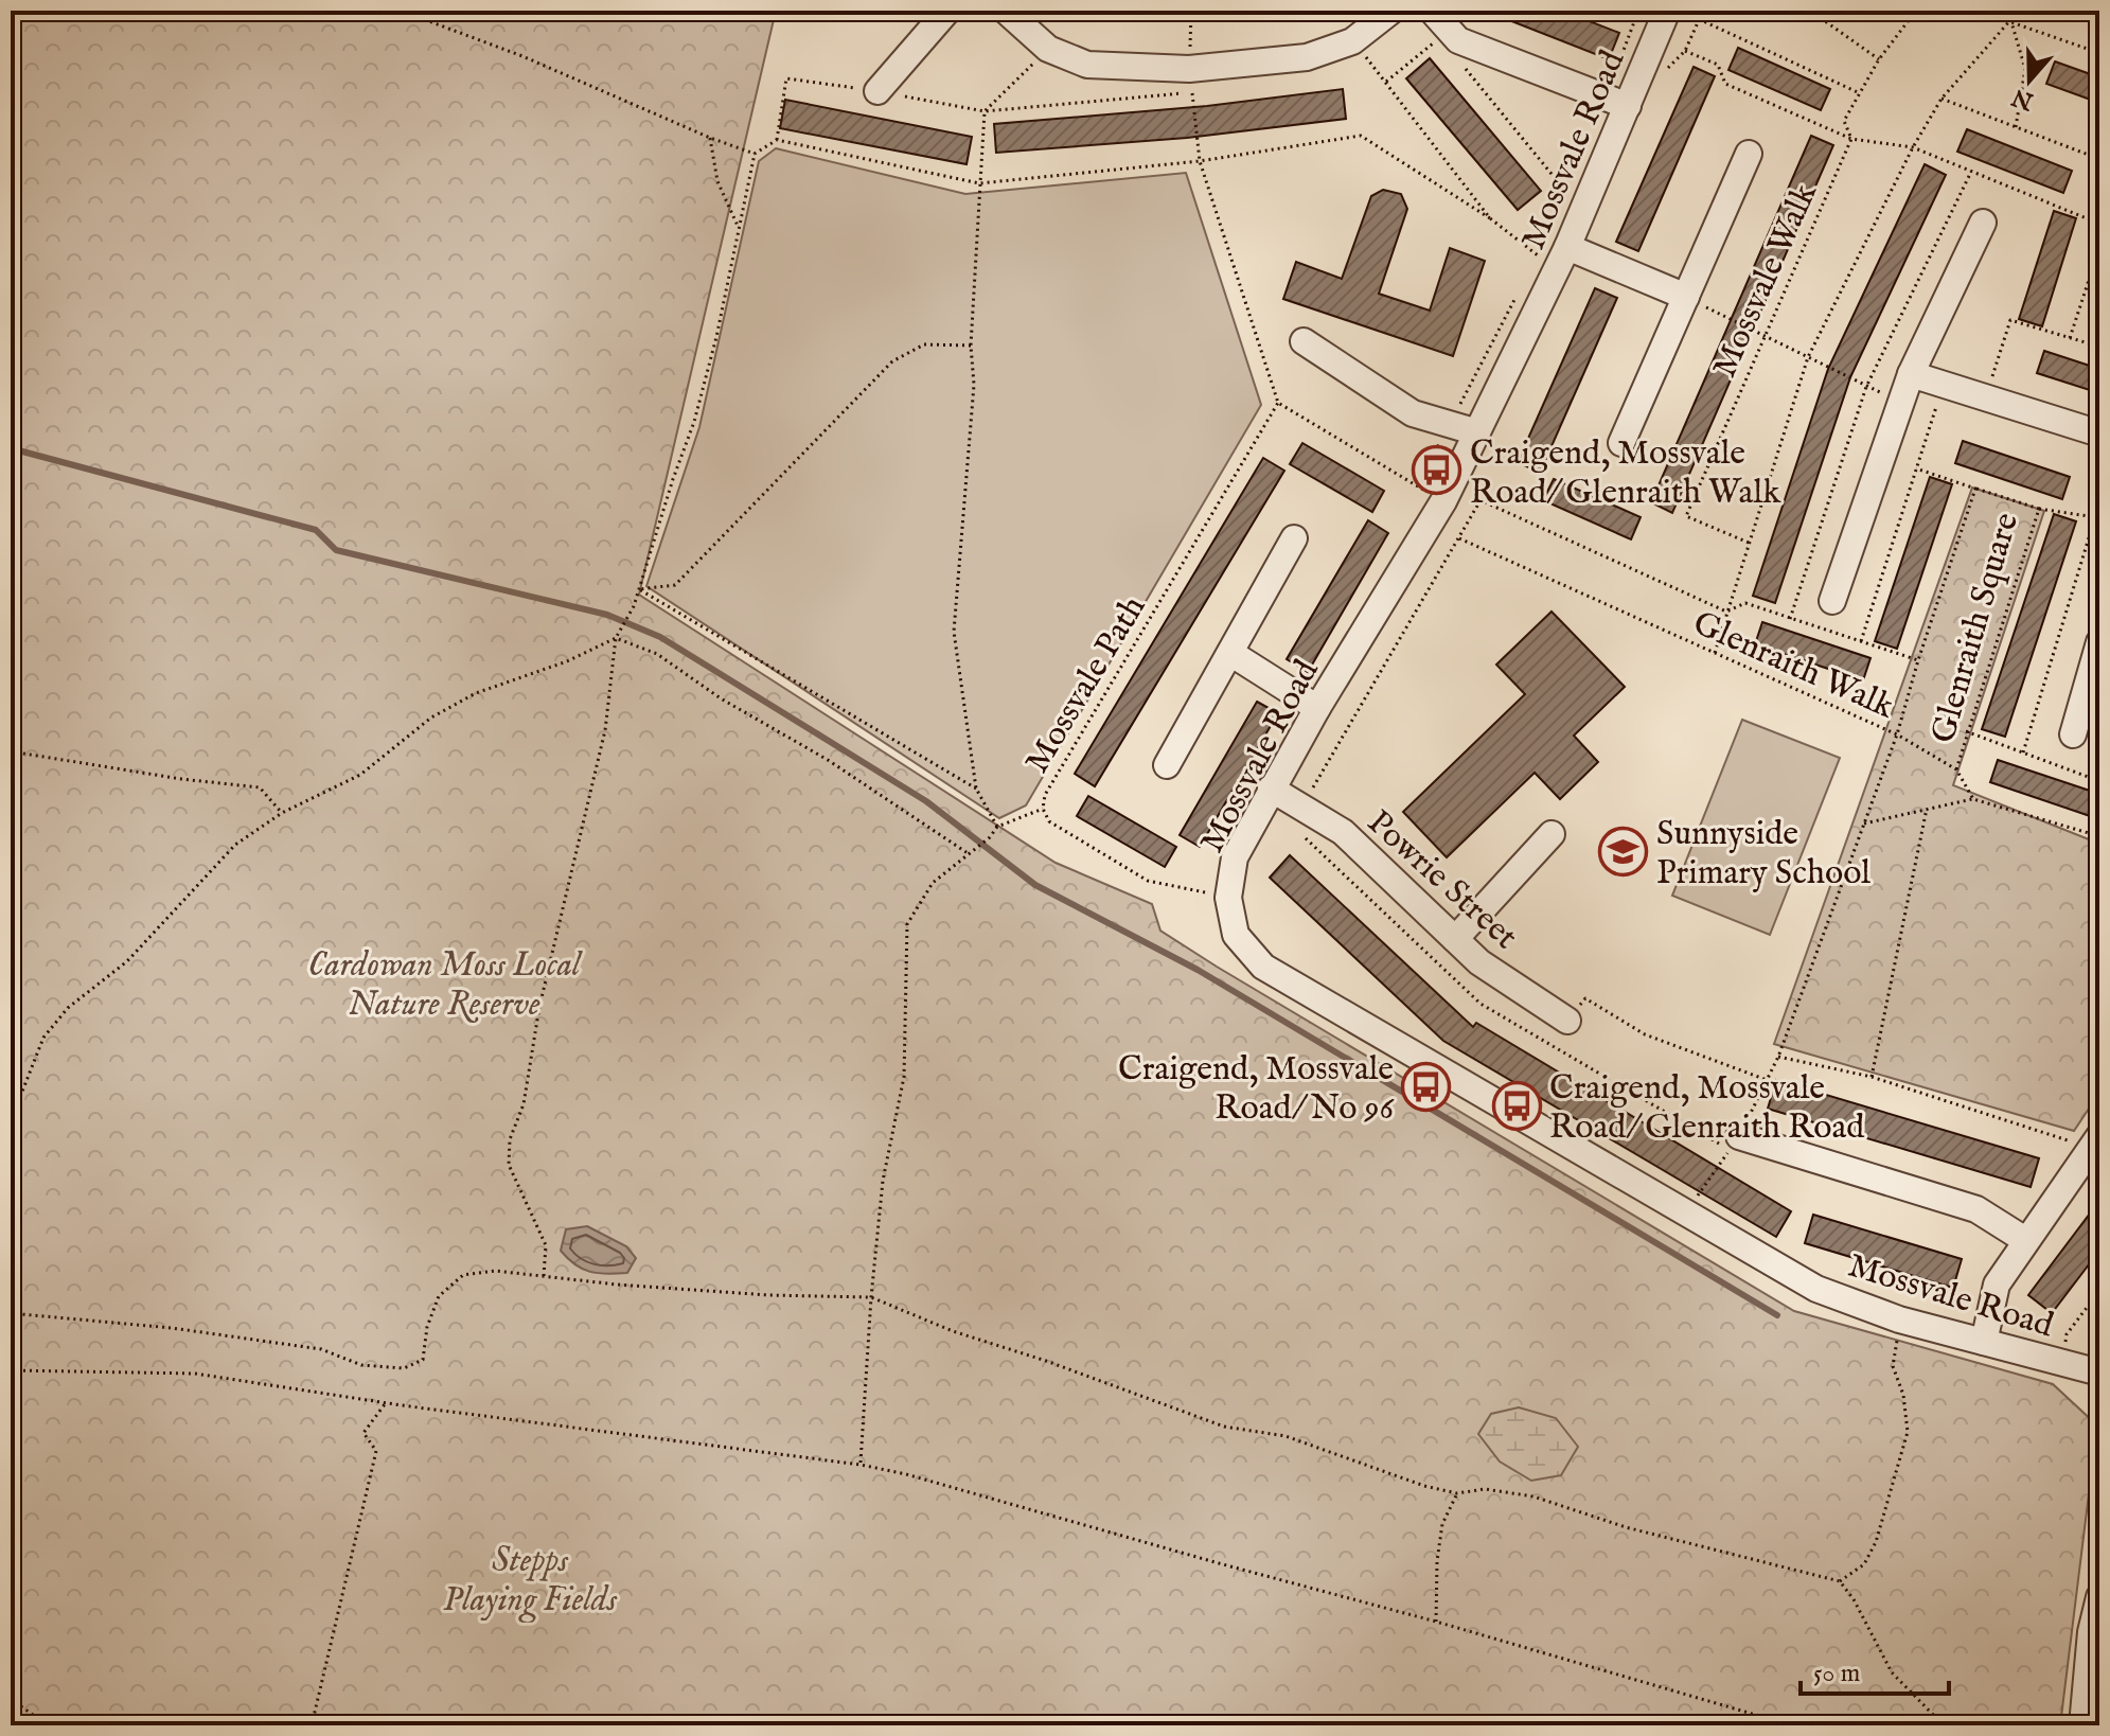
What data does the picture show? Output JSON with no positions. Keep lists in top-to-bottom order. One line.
{"streets":{"street":["Mossvale Road","Powrie Street"],"path":["Mossvale Walk","Glenraith Square","Glenraith Walk","Mossvale Path"]},"crossings":[["Mossvale Road","Mossvale Path"],["Mossvale Road","Powrie Street"],["Glenraith Square","Glenraith Walk"]],"parks":["Cardowan Moss Local Nature Reserve","Stepps Playing Fields"],"places":{"bus stop":["Craigend, Mossvale Road/ Glenraith Walk","Craigend, Mossvale Road/ No 96","Craigend, Mossvale Road/ Glenraith Road"],"school or university":["Sunnyside Primary School"]},"scale_bar":"50 m","north":"bottom"}
